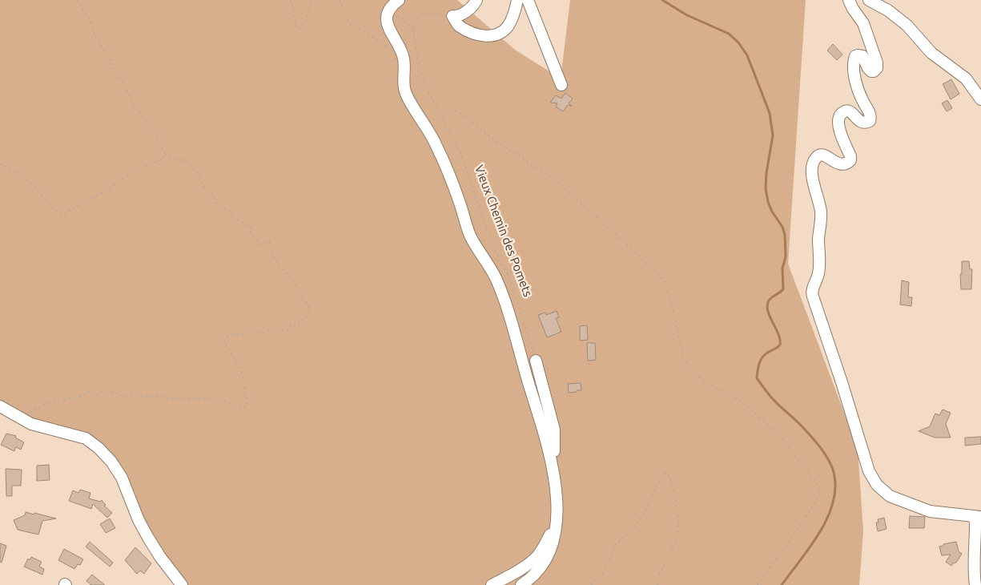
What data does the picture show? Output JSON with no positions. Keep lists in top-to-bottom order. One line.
{"streets":{"path":["Vieux Chemin des Pomets"]}}
